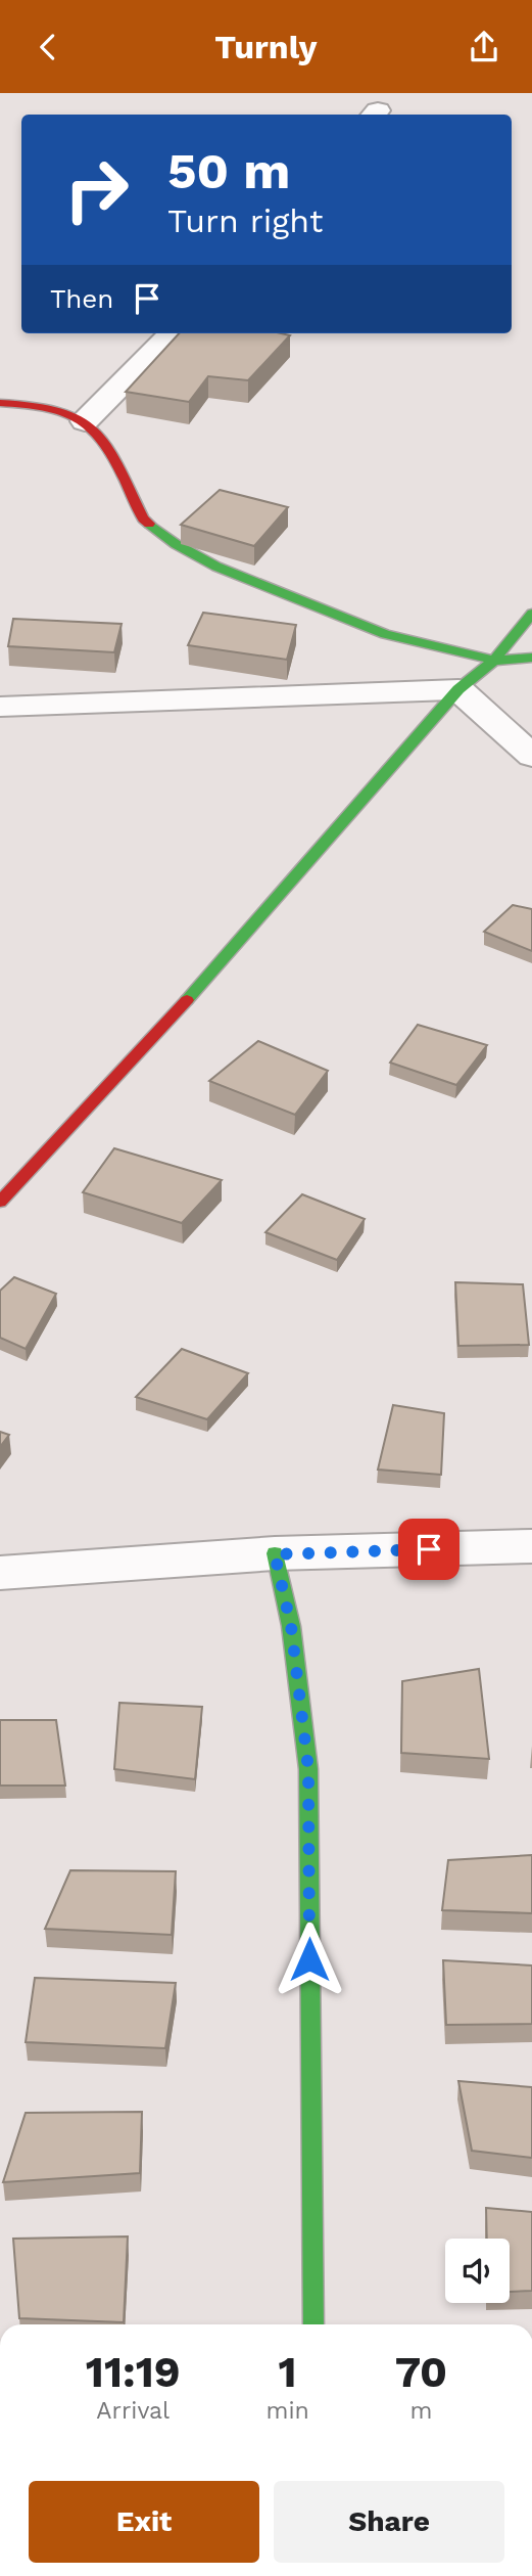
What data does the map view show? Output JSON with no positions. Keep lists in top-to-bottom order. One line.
{"page":{"header":"Turnly","turn":["50 m","Turn right"],"then":"Then","eta":["11:19","Arrival","1","min","70","m"],"buttons":["Exit","Share"]}}
